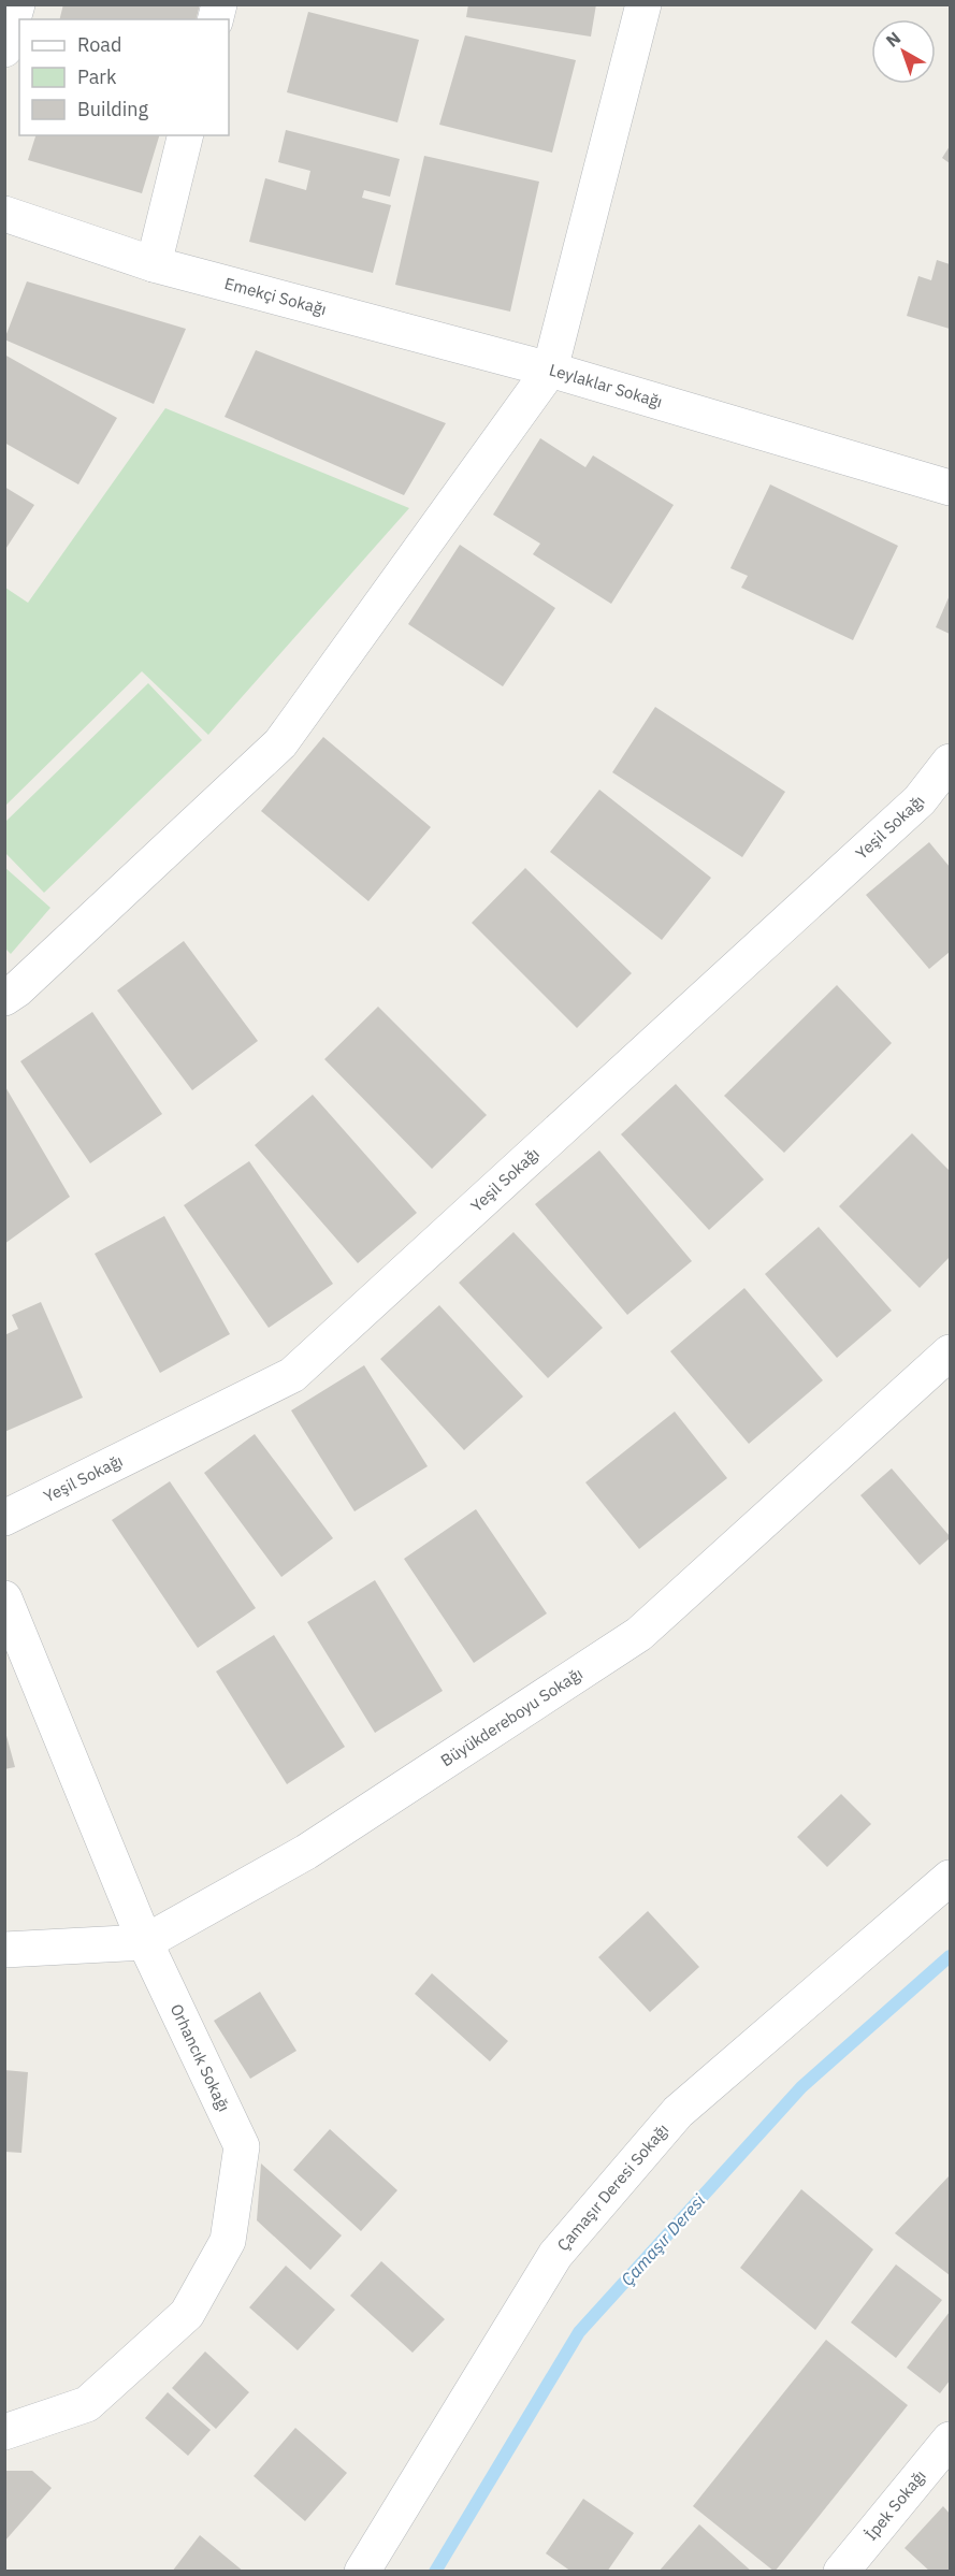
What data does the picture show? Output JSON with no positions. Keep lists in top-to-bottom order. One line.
{"streets":{"street":["Emekçi Sokağı","Leylaklar Sokağı","Yeşil Sokağı","Büyükdereboyu Sokağı","Orhancık Sokağı","Çamaşır Deresi Sokağı","İpek Sokağı"]},"crossings":[["Emekçi Sokağı","Leylaklar Sokağı"],["Büyükdereboyu Sokağı","Orhancık Sokağı"]],"water":["Çamaşır Deresi"],"legend":["Road","Park","Building"],"north":"top left"}
